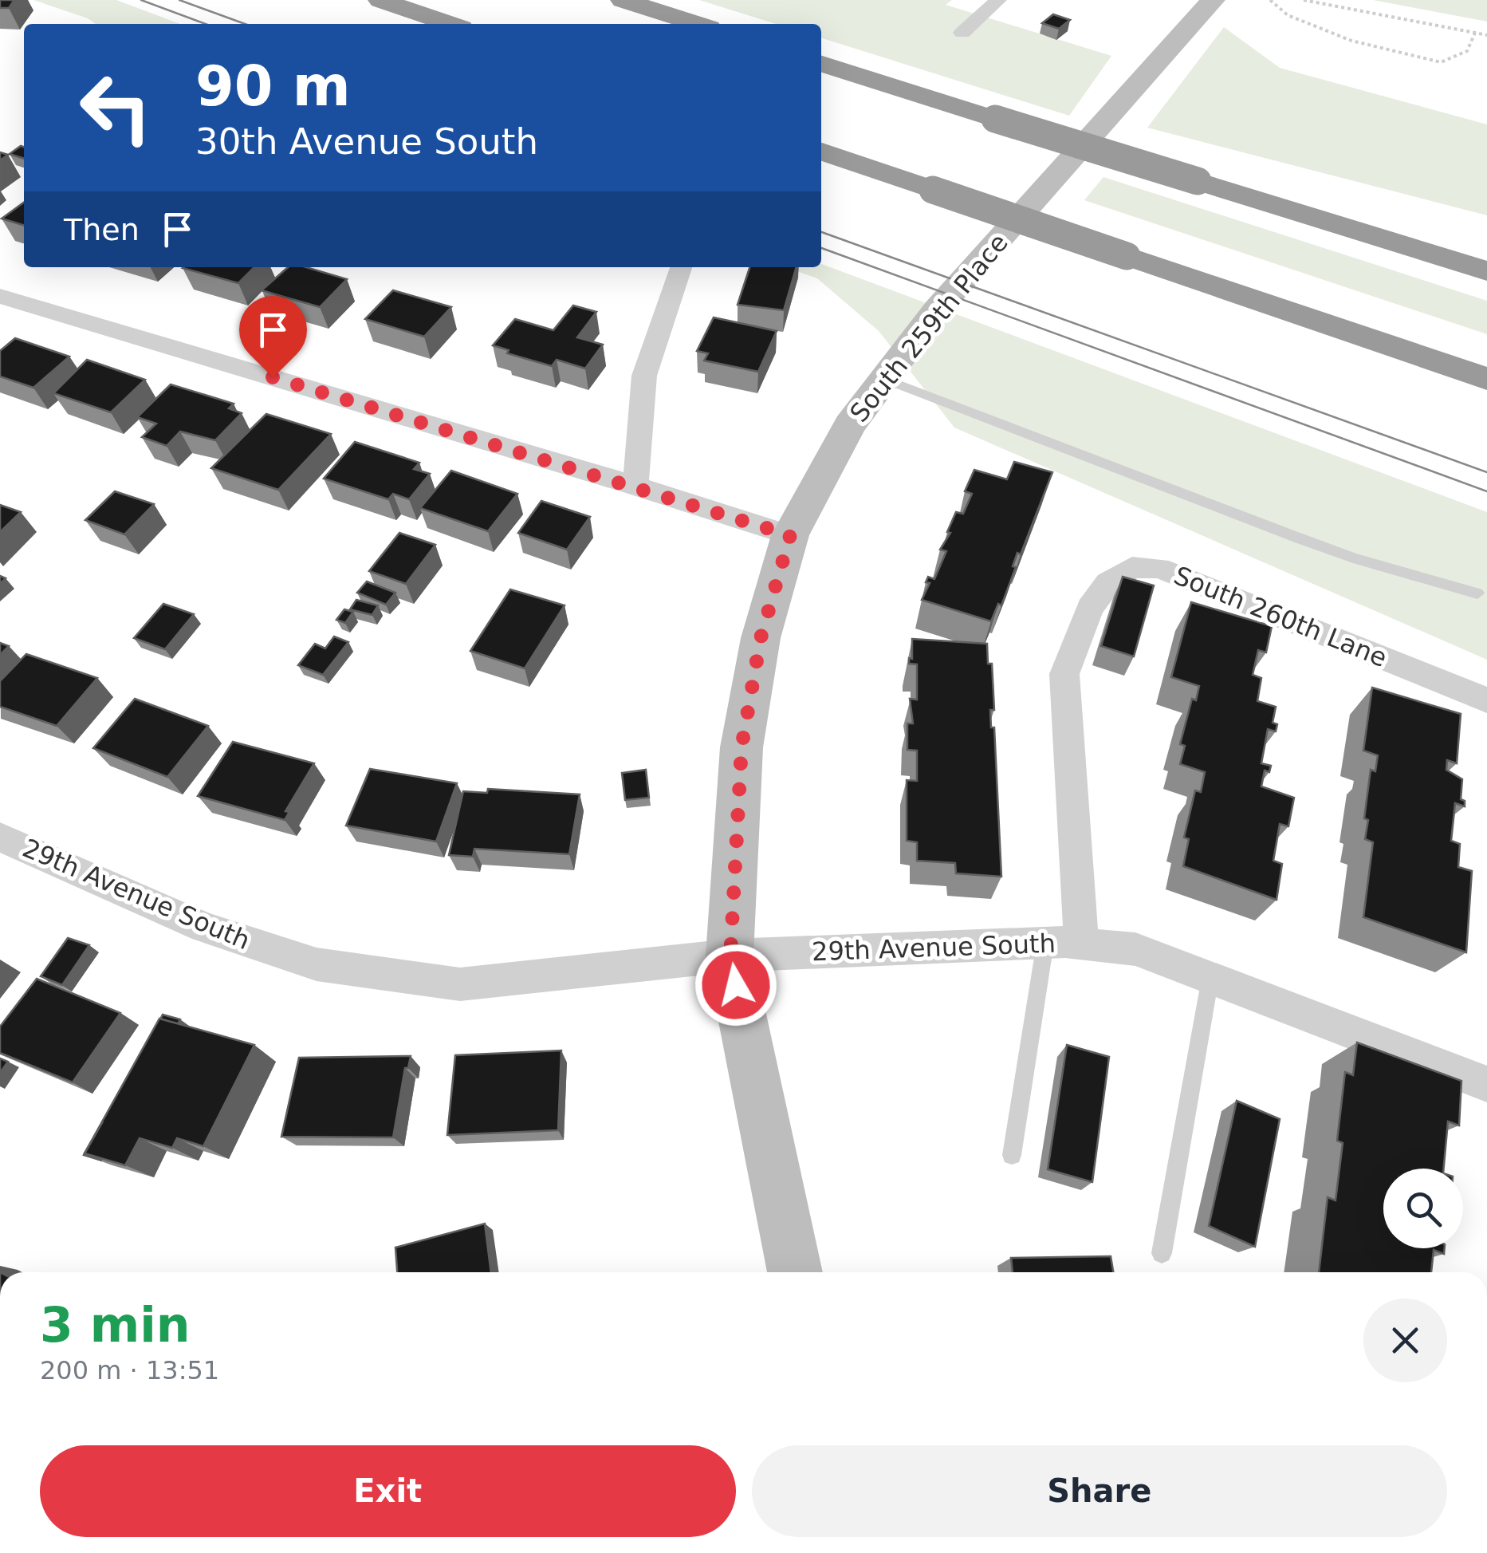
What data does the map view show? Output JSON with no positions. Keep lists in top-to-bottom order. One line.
{"streets":{"main road":["South 259th Place"],"street":["South 260th Lane","29th Avenue South"]},"crossings":[["South 259th Place","29th Avenue South"],["South 260th Lane","29th Avenue South"]],"page":{"turn":["90 m","30th Avenue South"],"then":"Then","heading":["3 min","200 m · 13:51"],"buttons":["Exit","Share"]}}
